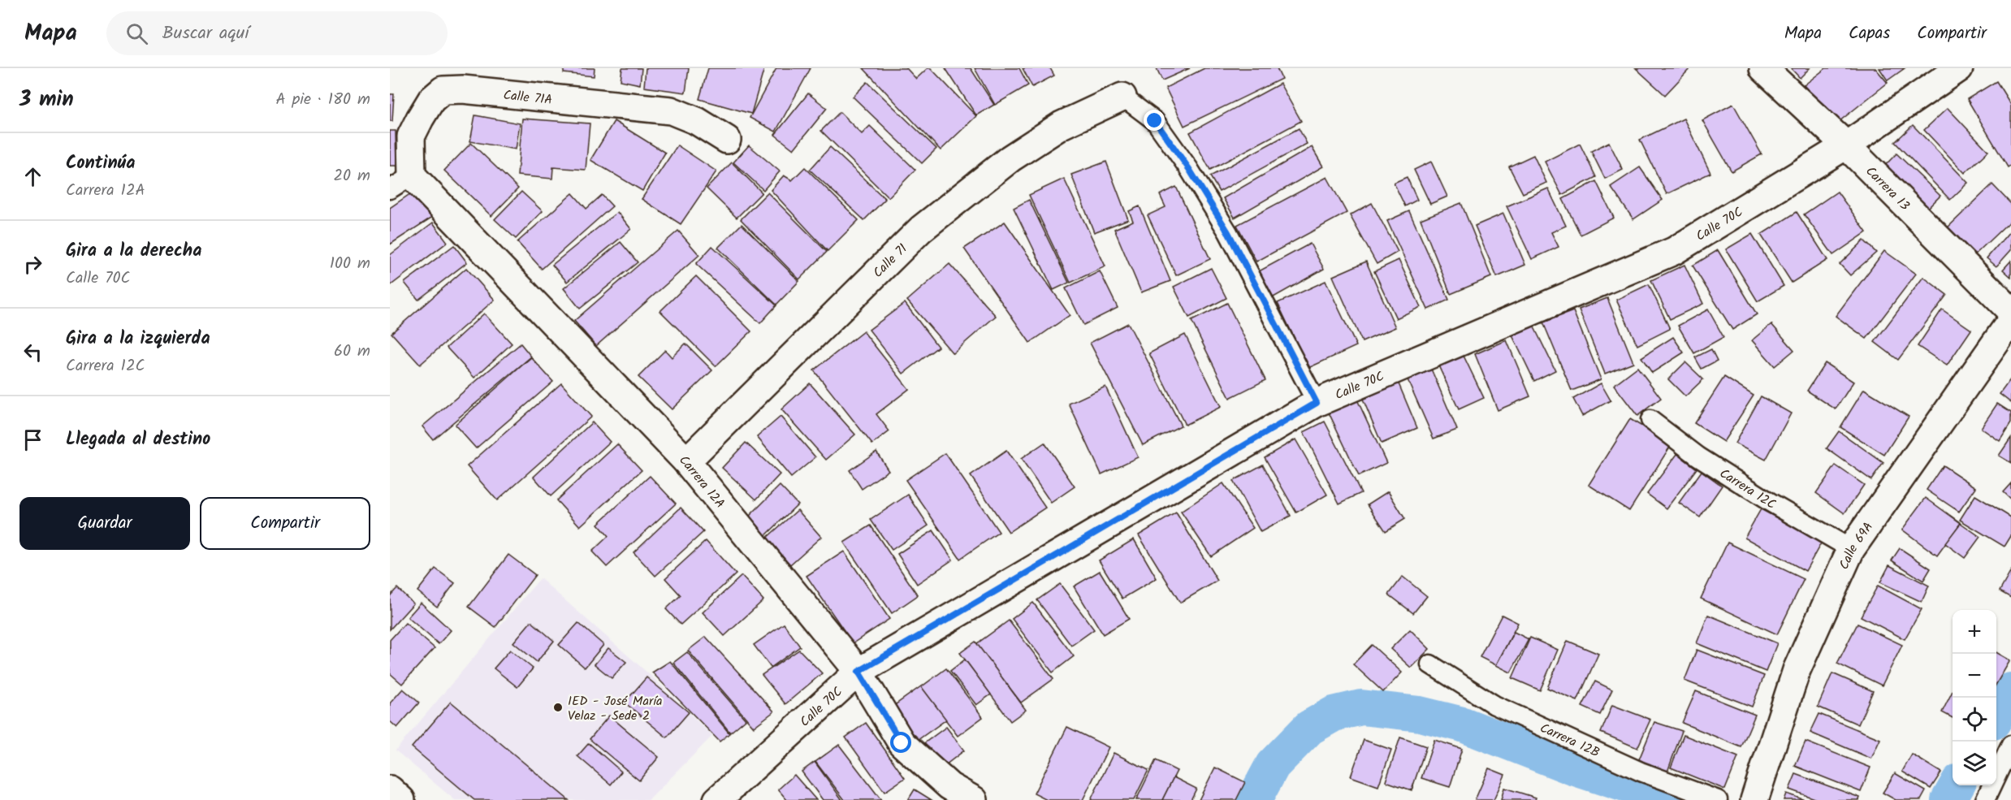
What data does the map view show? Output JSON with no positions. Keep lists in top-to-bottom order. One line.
{"streets":{"street":["Calle 71A","Carrera 13","Calle 70C","Calle 71","Carrera 12A","Calle 69A"],"lane":["Carrera 12C","Carrera 12B"]},"crossings":[["Calle 71A","Carrera 12A"],["Carrera 13","Calle 70C"],["Calle 70C","Carrera 12A"],["Calle 71","Carrera 12A"],["Carrera 12C","Calle 69A"]],"places":["IED - José María Velaz - Sede 2"],"page":{"header":"Mapa","search":"Buscar aquí","nav":["Mapa","Capas","Compartir"],"heading":["3 min","A pie · 180 m"],"list":[["Continúa","Carrera 12A","20 m"],["Gira a la derecha","Calle 70C","100 m"],["Gira a la izquierda","Carrera 12C","60 m"],"Llegada al destino"],"buttons":["Guardar","Compartir"],"map_buttons":["+","−"]}}
